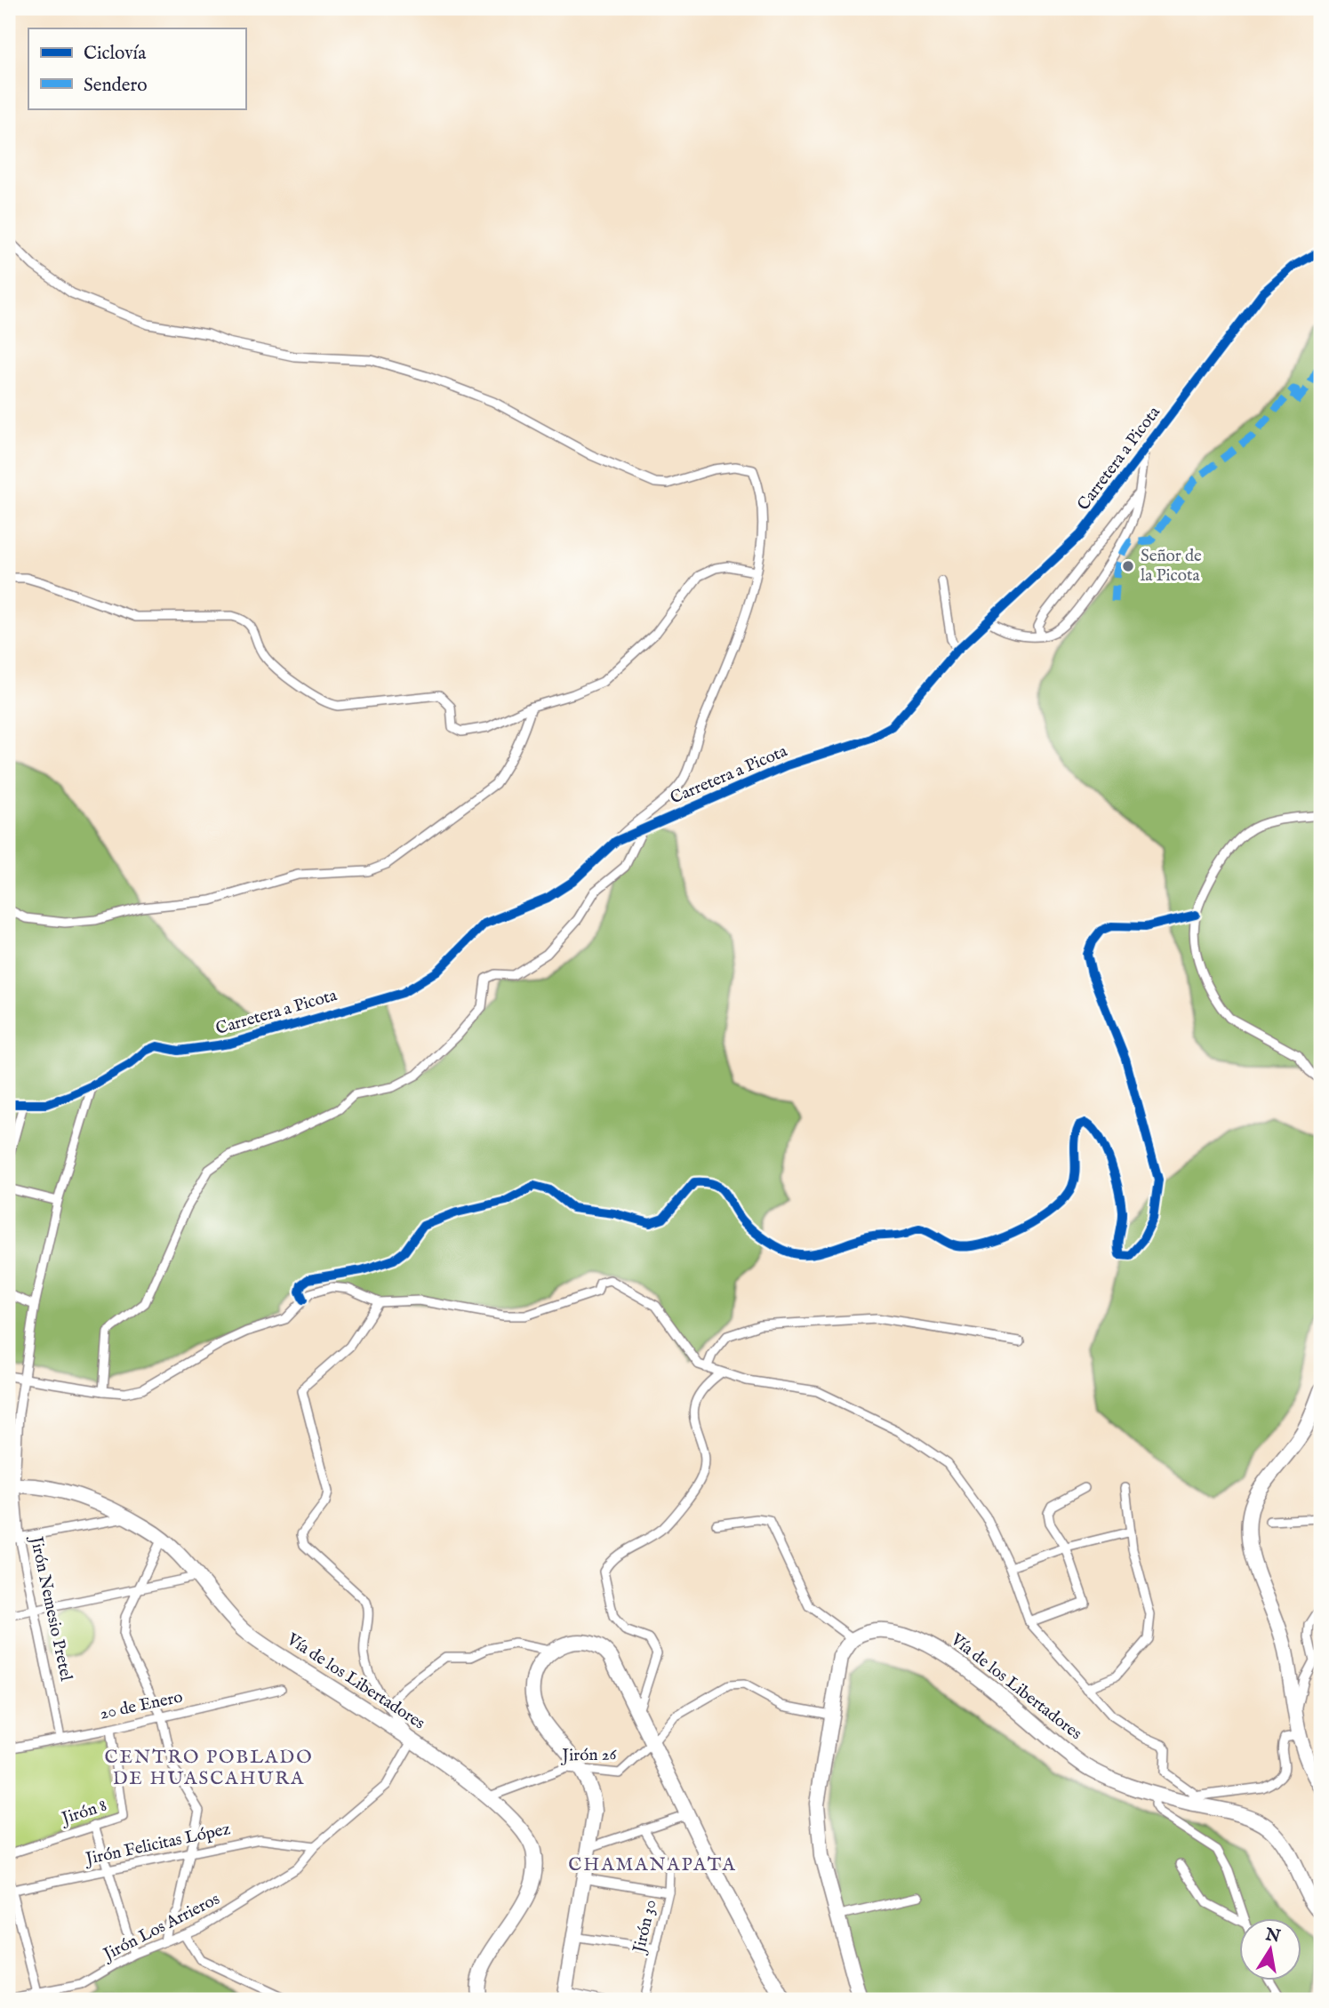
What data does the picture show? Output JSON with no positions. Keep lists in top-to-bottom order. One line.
{"streets":{"highway":["Vía de los Libertadores"],"street":["Carretera a Picota","Jirón Nemesio Pretel","20 de Enero","Jirón 26","Jirón 8","Jirón Felicitas López","Jirón 30","Jirón Los Arrieros"]},"crossings":[["Carretera a Picota","Jirón Nemesio Pretel"],["Jirón Nemesio Pretel","Vía de los Libertadores"],["Jirón Nemesio Pretel","20 de Enero"],["Vía de los Libertadores","Jirón 26"],["Vía de los Libertadores","Jirón Los Arrieros"],["20 de Enero","Jirón 8"],["Jirón Felicitas López","Jirón Los Arrieros"]],"districts":["CENTRO POBLADO DE HUASCAHURA","CHAMANAPATA"],"places":["Señor de la Picota"],"legend":["Ciclovía","Sendero"],"north":"top"}
